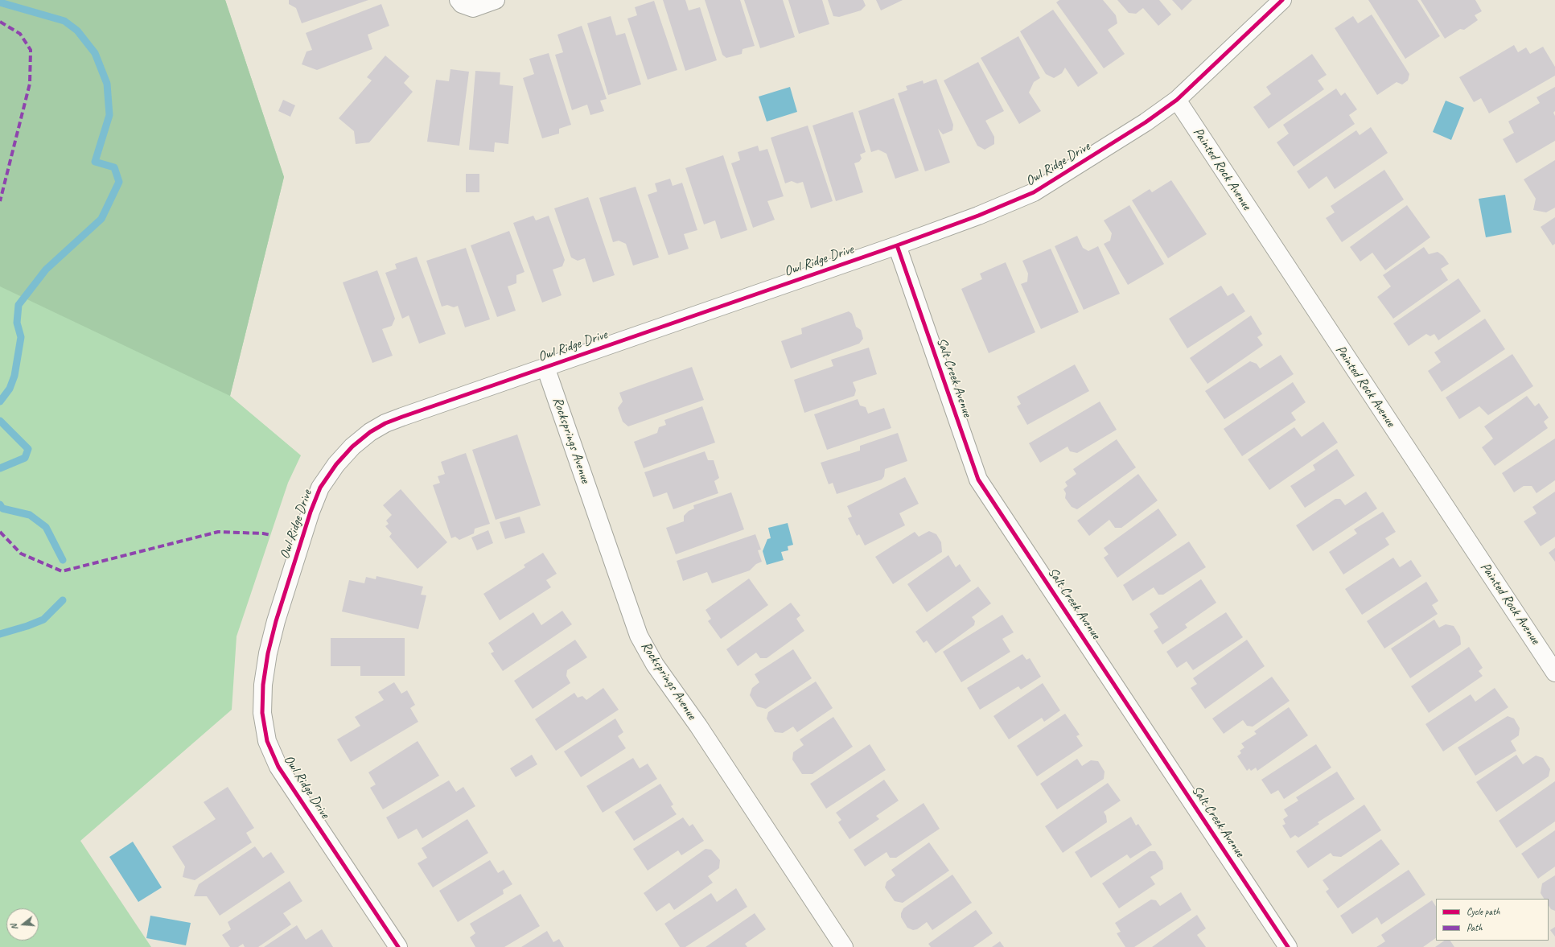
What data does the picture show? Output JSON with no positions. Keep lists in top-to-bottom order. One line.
{"streets":{"street":["Owl Ridge Drive","Painted Rock Avenue","Salt Creek Avenue","Rocksprings Avenue"]},"crossings":[["Owl Ridge Drive","Painted Rock Avenue"],["Owl Ridge Drive","Salt Creek Avenue"],["Owl Ridge Drive","Rocksprings Avenue"]],"legend":["Cycle path","Path"],"north":"left"}
